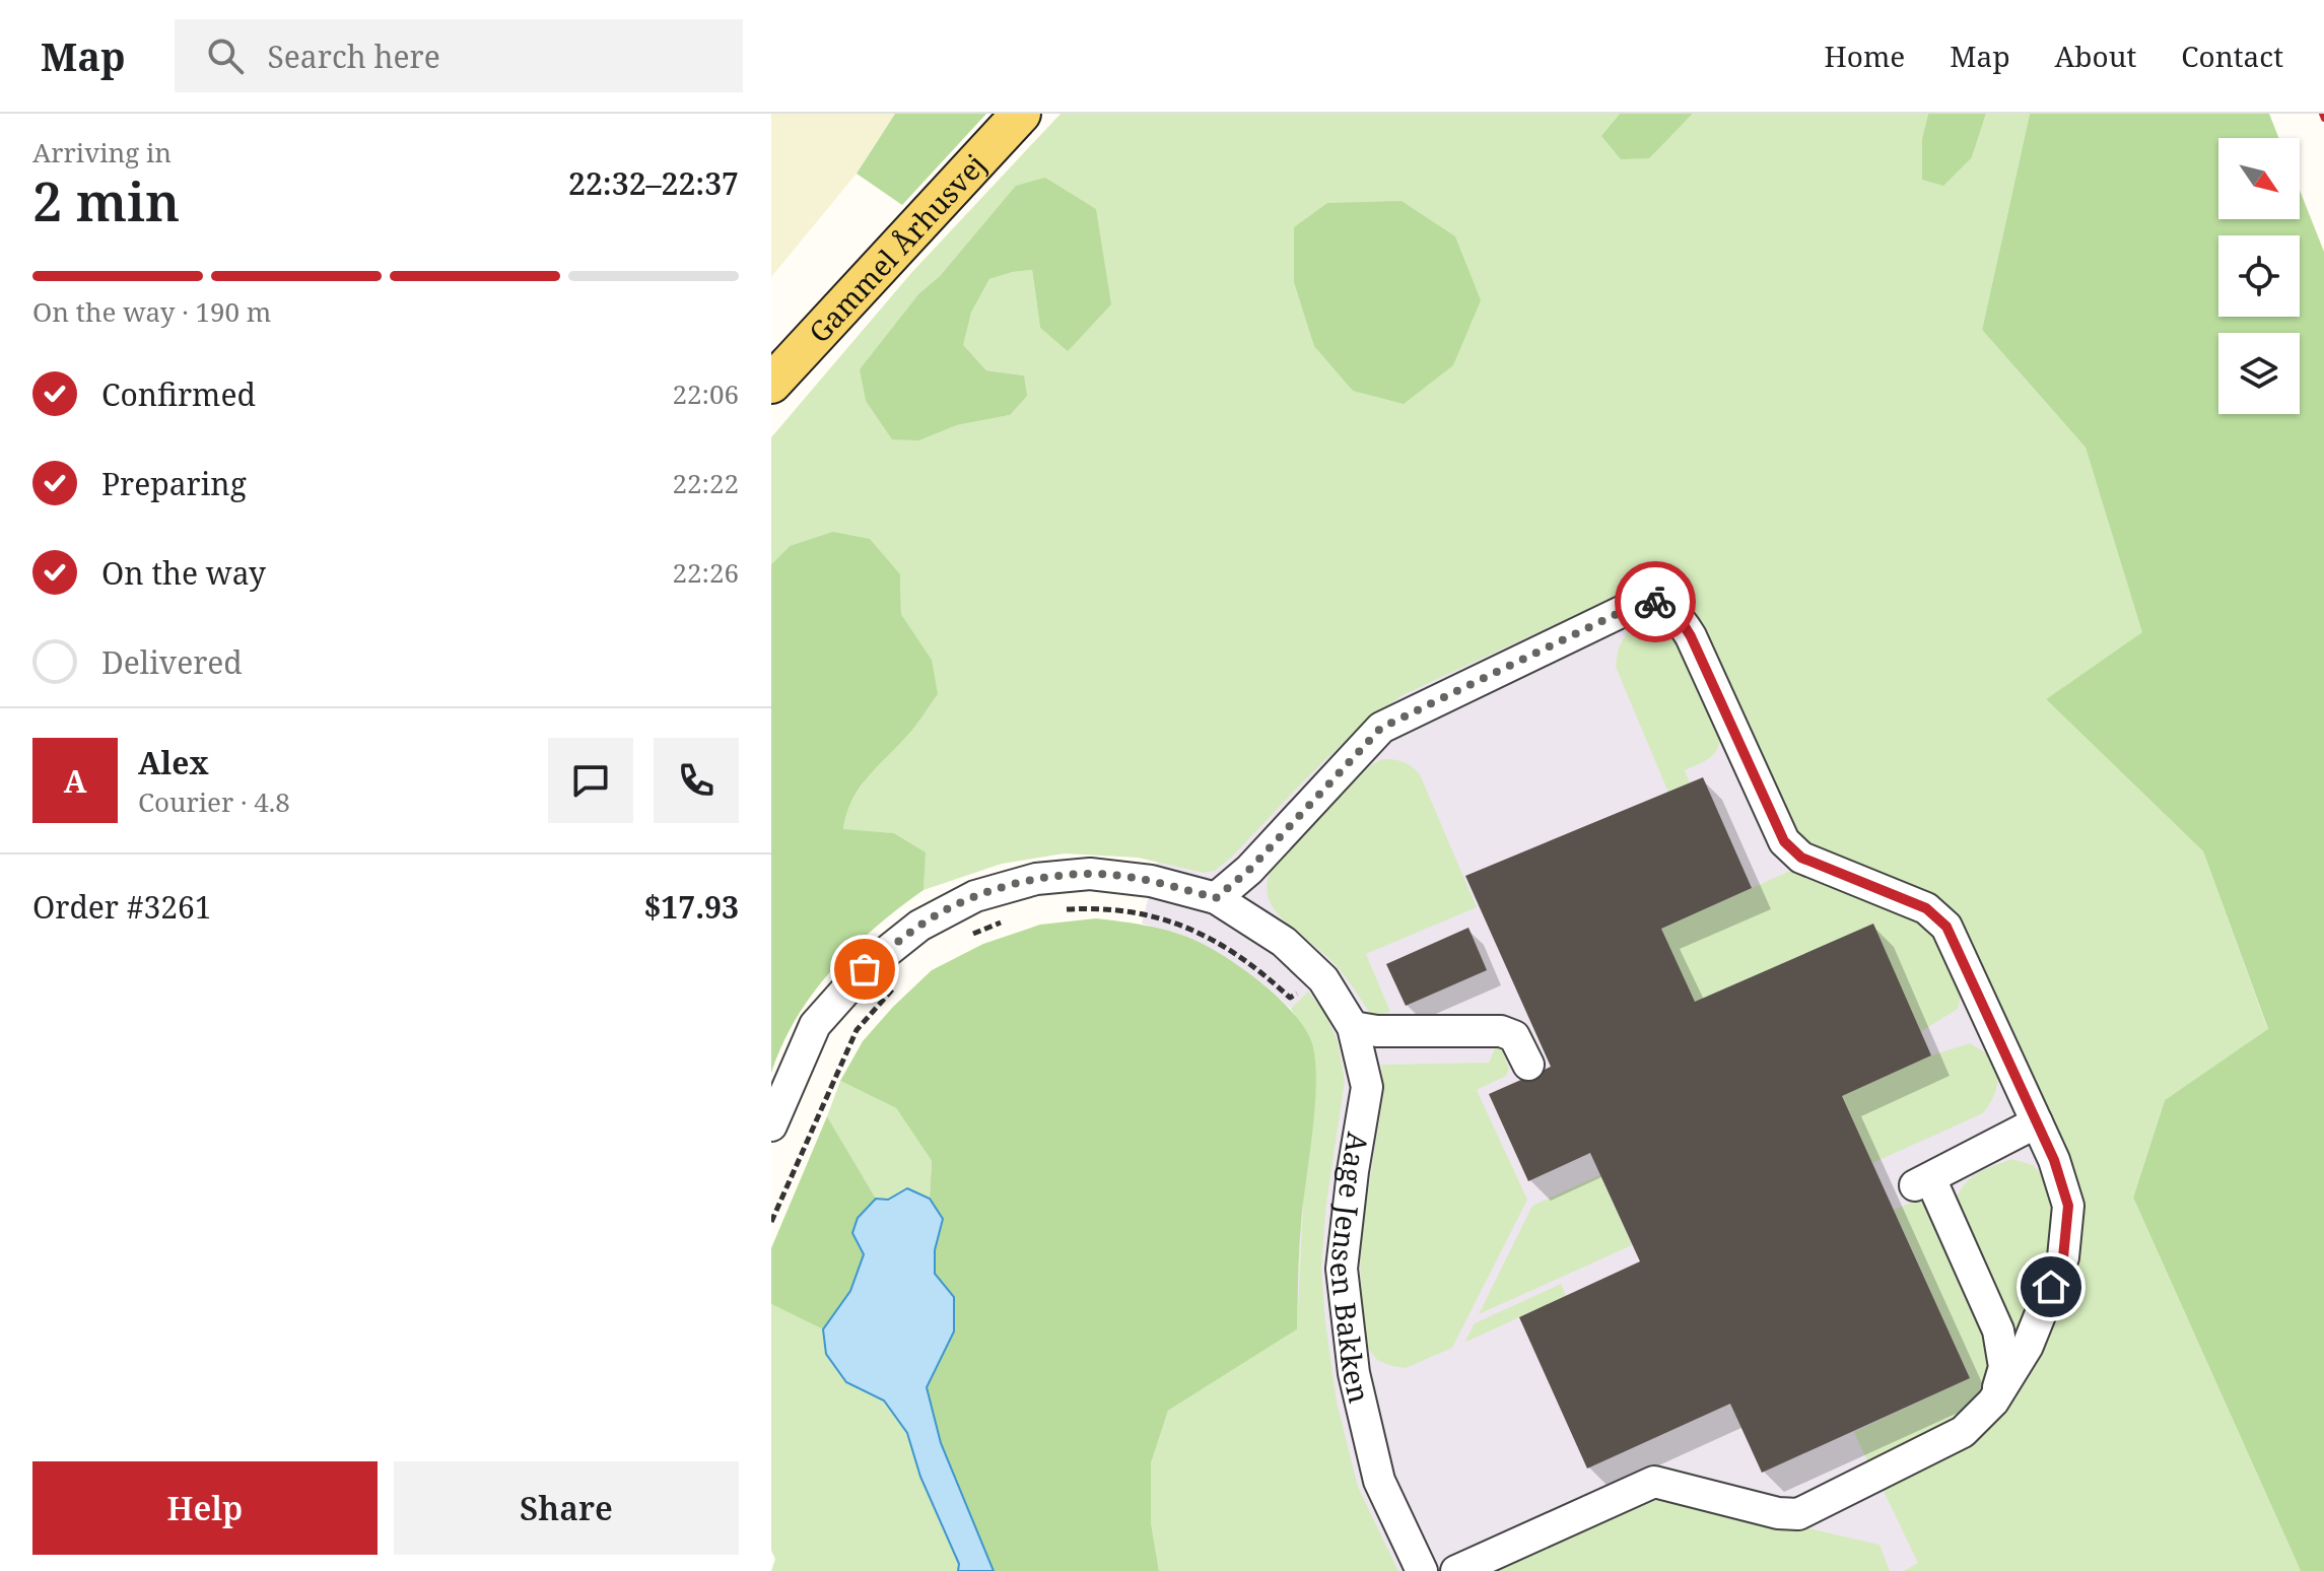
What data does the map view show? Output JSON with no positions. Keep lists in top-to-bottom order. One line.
{"streets":{"main road":["Gammel Århusvej"],"lane":["Aage Jensen Bakken"]},"north":"bottom right","page":{"header":"Map","search":"Search here","nav":["Home","Map","About","Contact"],"heading":["2 min","Arriving in","22:32–22:37"],"panel":["Alex","Courier · 4.8","Order #3261","$17.93"],"bar":"On the way · 190 m","list":[["Confirmed","22:06"],["Preparing","22:22"],["On the way","22:26"],"Delivered"],"round":"A","buttons":["Help","Share"]}}
